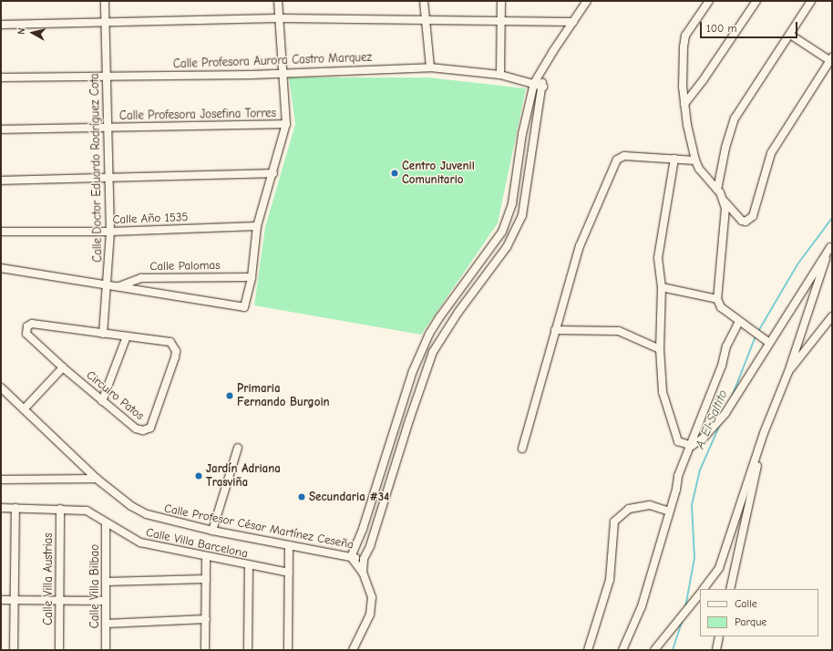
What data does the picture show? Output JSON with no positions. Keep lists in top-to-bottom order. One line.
{"streets":{"street":["Calle Profesora Aurora Castro Marquez","Calle Profesora Josefina Torres","Calle Doctor Eduardo Rodríguez Cota","Calle Año 1535","Calle Palomas","Circuiro Patos","Calle Profesor César Martínez Ceseña","Calle Villa Barcelona","Calle Villa Austrias","Calle Villa Bilbao"]},"crossings":[["Calle Profesora Aurora Castro Marquez","Calle Doctor Eduardo Rodríguez Cota"],["Calle Profesora Josefina Torres","Calle Doctor Eduardo Rodríguez Cota"],["Calle Doctor Eduardo Rodríguez Cota","Calle Año 1535"],["Calle Doctor Eduardo Rodríguez Cota","Circuiro Patos"],["Calle Villa Barcelona","Calle Villa Austrias"],["Calle Villa Barcelona","Calle Villa Bilbao"]],"water":["A. El Saltito"],"places":["Centro Juvenil Comunitario","Primaria Fernando Burgoin","Jardín Adriana Trasviña","Secundaria #34"],"legend":["Calle","Parque"],"scale_bar":"100 m","north":"left"}
